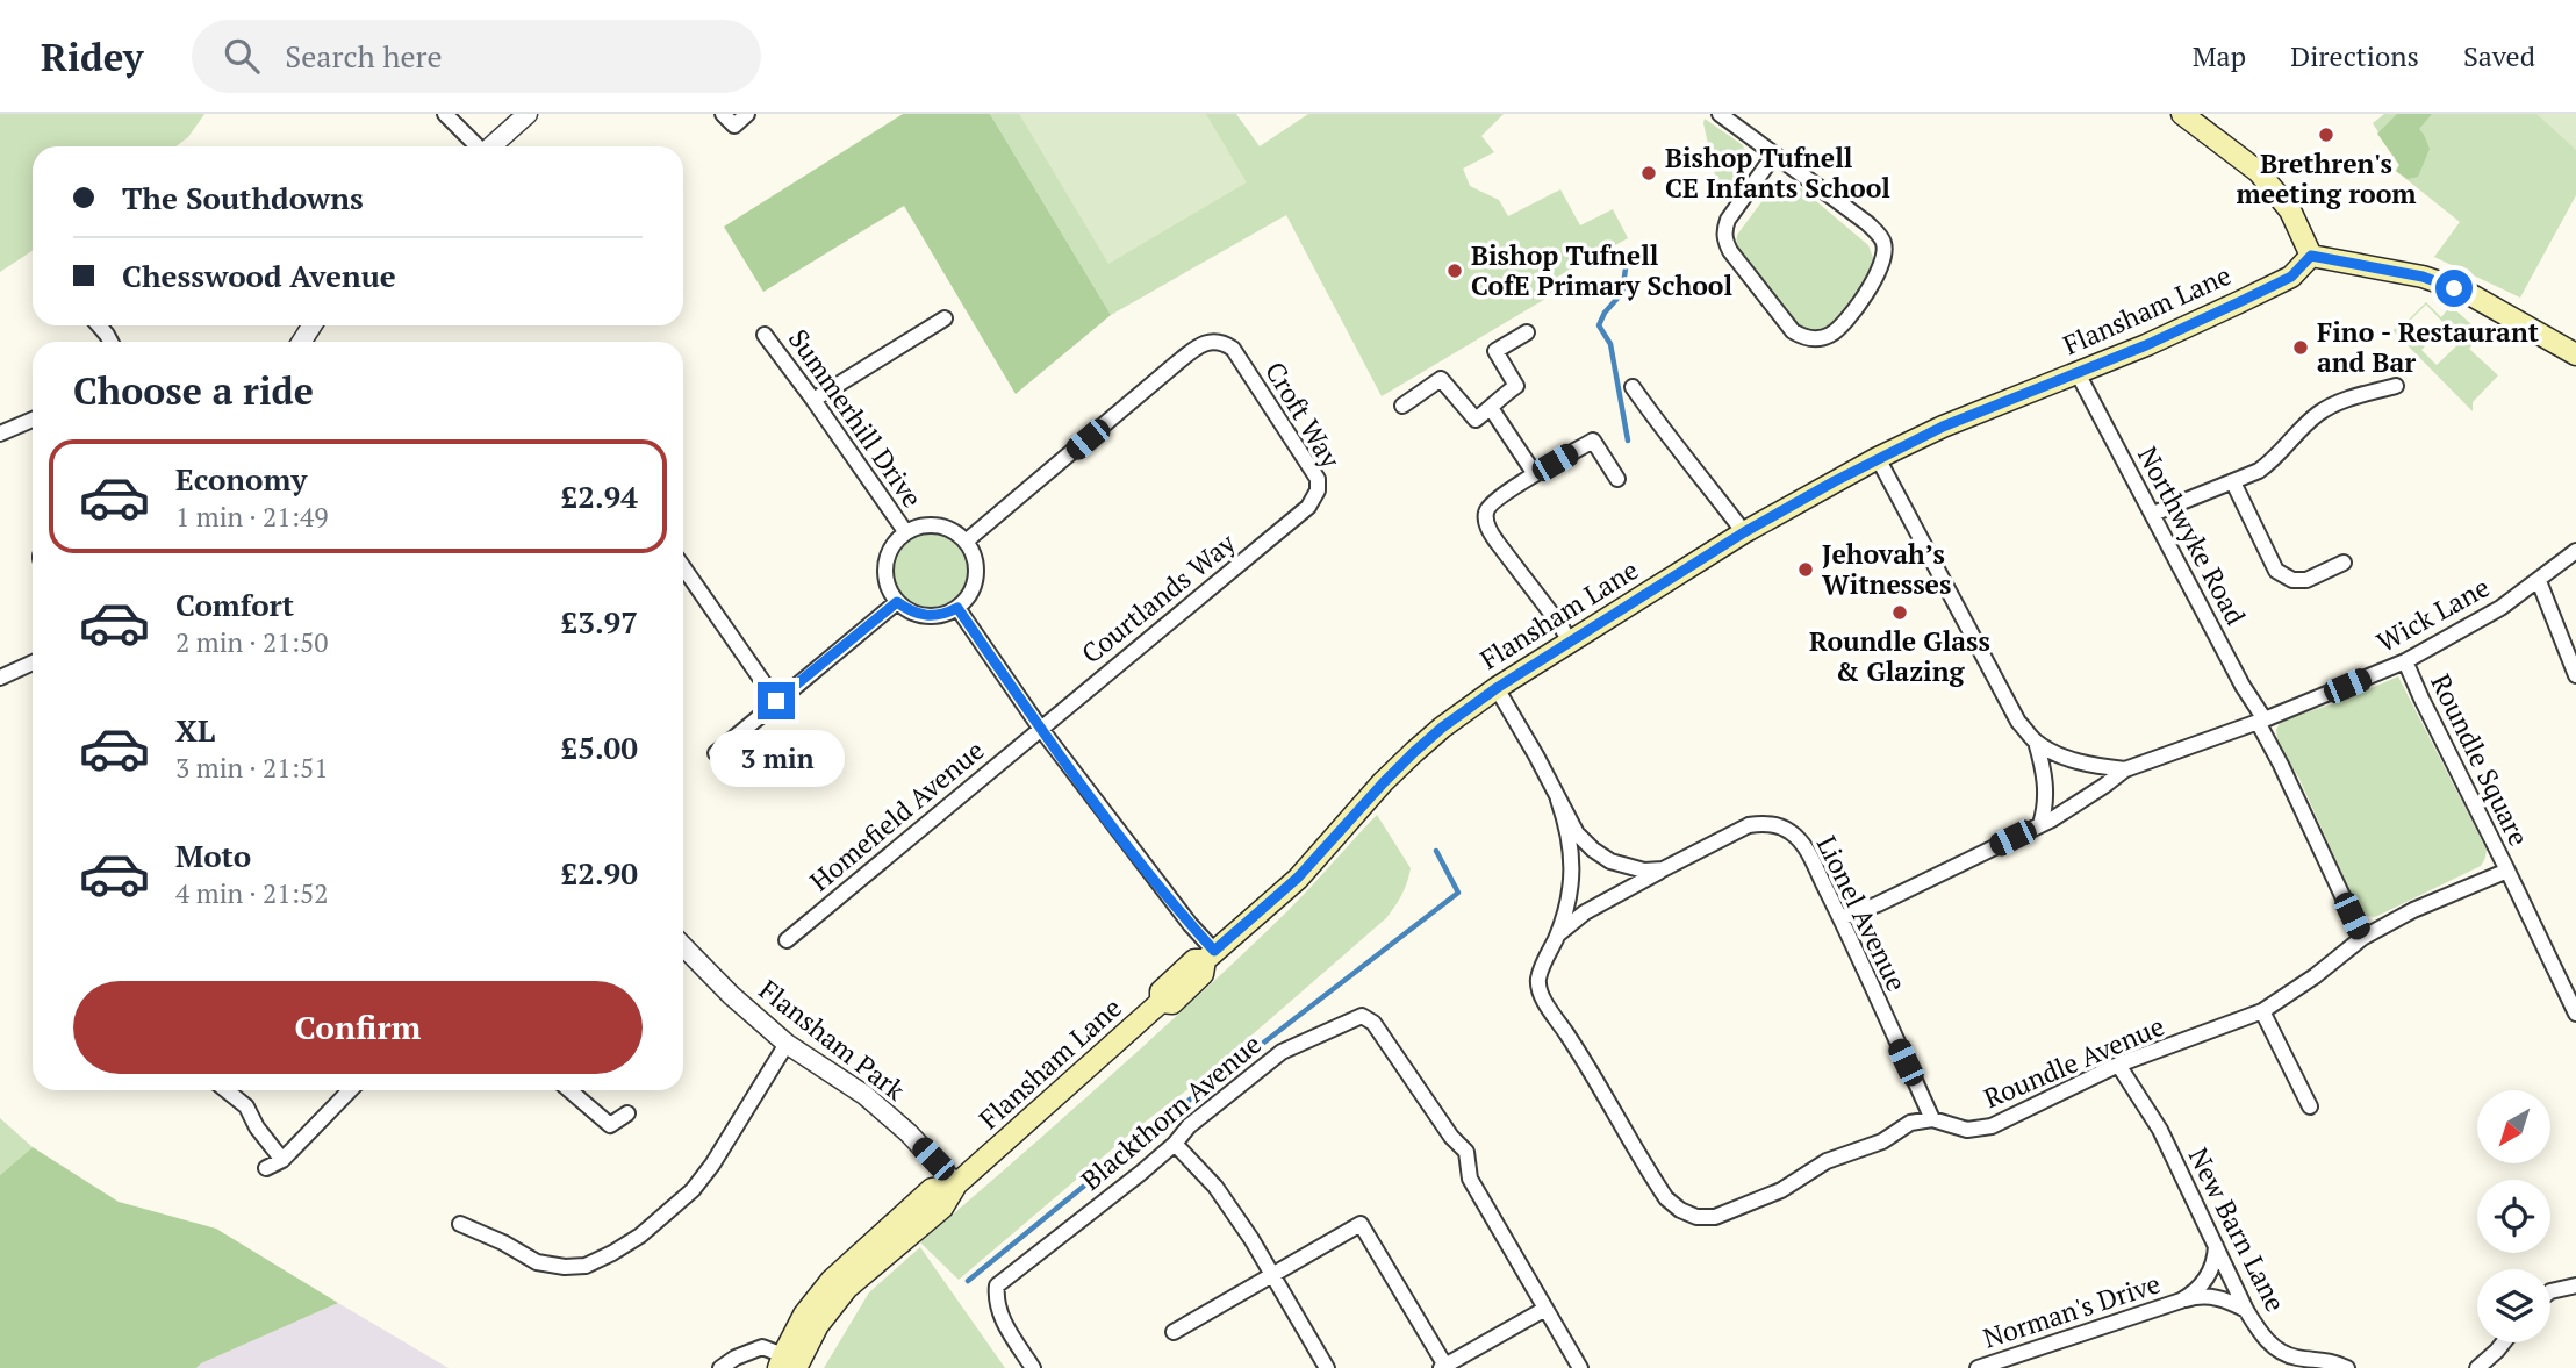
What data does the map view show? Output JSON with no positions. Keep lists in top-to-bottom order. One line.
{"streets":{"main road":["Flansham Lane"],"street":["Croft Way","Summerhill Drive","Northwyke Road","Courtlands Way","Wick Lane","Roundle Square","Homefield Avenue","Lionel Avenue","Flansham Park","Roundle Avenue","Blackthorn Avenue","New Barn Lane","Norman's Drive"]},"crossings":[["Flansham Lane","Northwyke Road"],["Flansham Lane","Flansham Park"],["Croft Way","Summerhill Drive"],["Croft Way","Courtlands Way"],["Northwyke Road","Wick Lane"],["Courtlands Way","Homefield Avenue"],["Wick Lane","Roundle Square"],["Roundle Square","Roundle Avenue"],["Lionel Avenue","Roundle Avenue"],["Roundle Avenue","New Barn Lane"],["New Barn Lane","Norman's Drive"]],"places":["Brethren's meeting room","Bishop Tufnell CE Infants School","Bishop Tufnell CofE Primary School","Fino - Restaurant and Bar","Jehovah’s Witnesses","Roundle Glass & Glazing"],"north":"bottom left","page":{"header":"Ridey","search":"Search here","nav":["Map","Directions","Saved"],"banner":["The Southdowns","Chesswood Avenue"],"heading":"Choose a ride","list":[{"name":"Economy","note":"1 min · 21:49","value":"£2.94"},{"name":"Comfort","note":"2 min · 21:50","value":"£3.97"},{"name":"XL","note":"3 min · 21:51","value":"£5.00"},{"name":"Moto","note":"4 min · 21:52","value":"£2.90"}],"bubble":"3 min","buttons":"Confirm"}}
